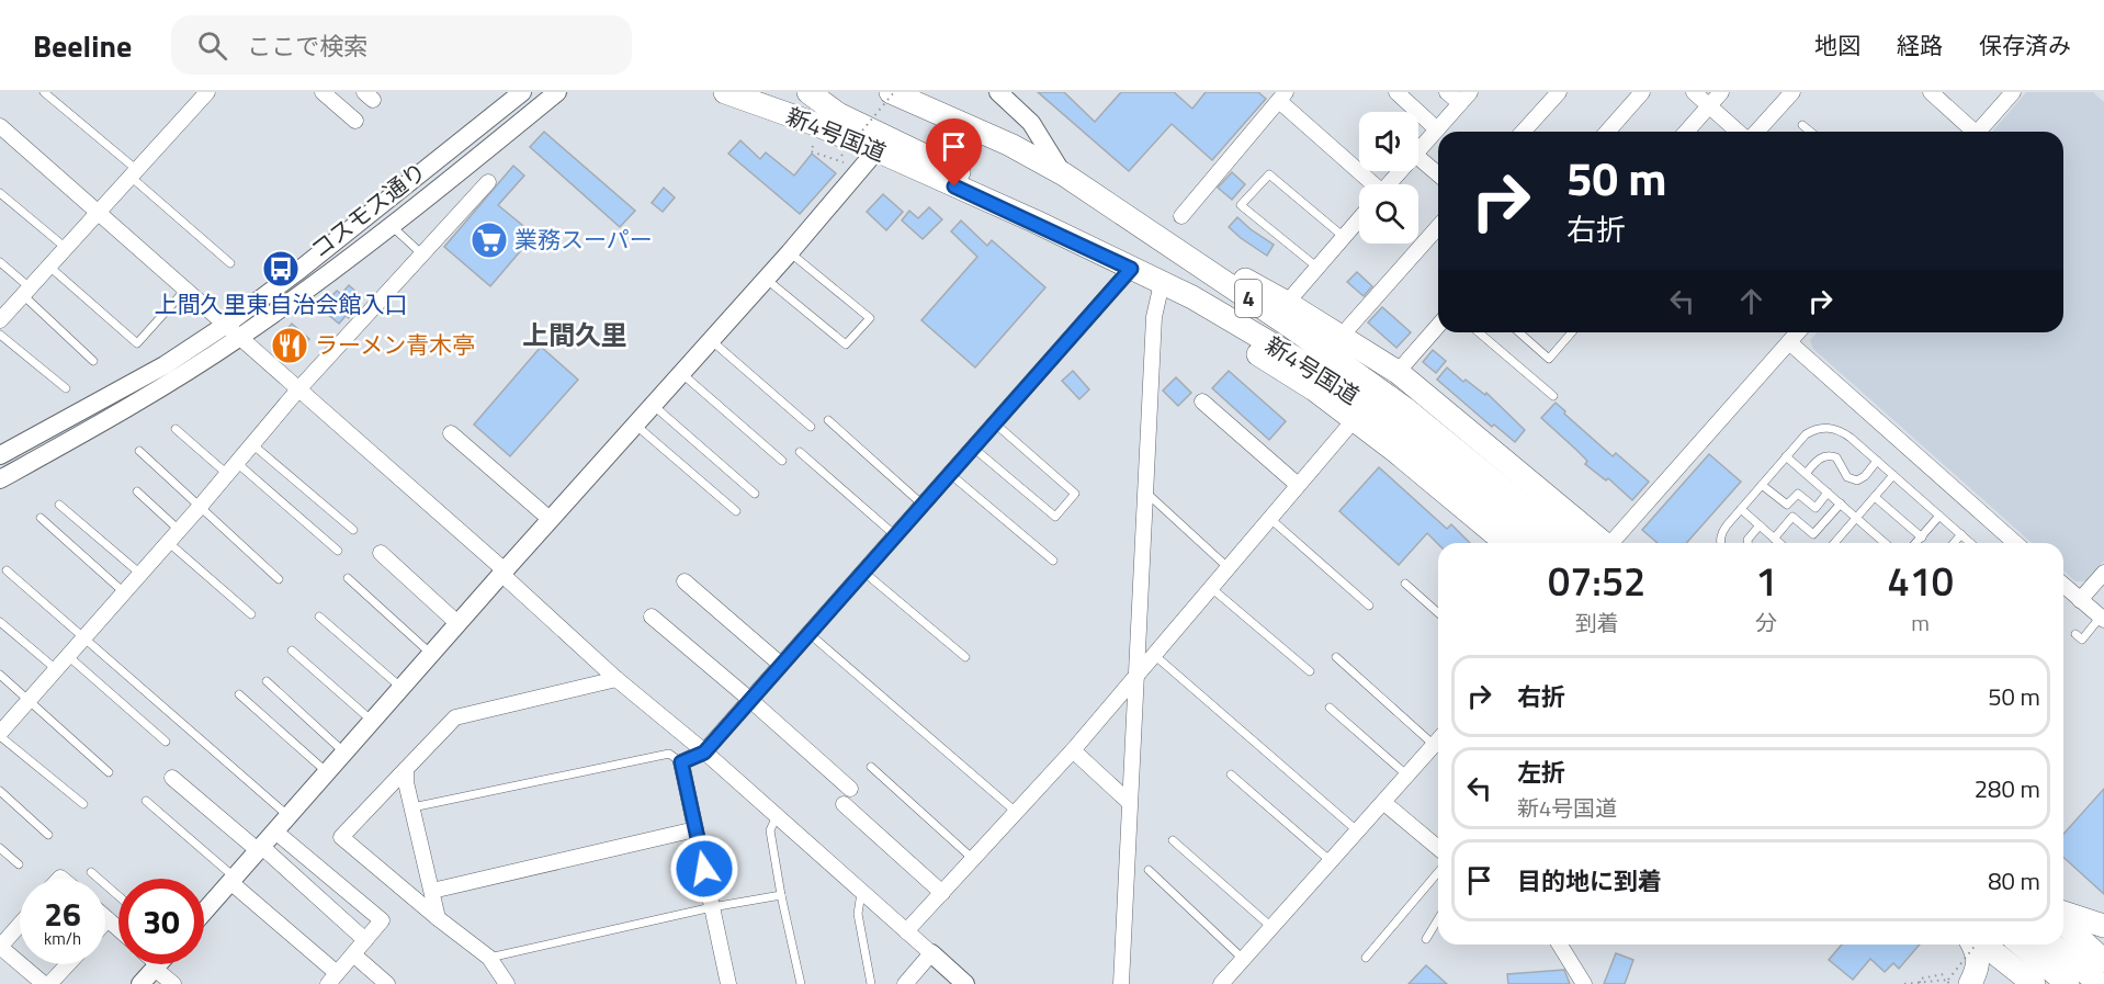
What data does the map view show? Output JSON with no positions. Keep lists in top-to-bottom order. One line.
{"streets":{"highway":["新4号国道","4"],"street":["コスモス通り"]},"districts":["上間久里"],"places":{"supermarket":["業務スーパー"],"bus stop":["上間久里東自治会館入口"],"restaurant":["ラーメン青木亭"]},"page":{"header":"Beeline","search":"ここで検索","nav":["地図","経路","保存済み"],"turn":["50 m","右折"],"eta":["07:52","到着","1","分","410","m"],"list":[{"name":"右折","value":"50 m"},{"name":"左折","note":"新4号国道","value":"280 m"},{"name":"目的地に到着","value":"80 m"}],"speed":"26 km/h","limit":"30"}}
